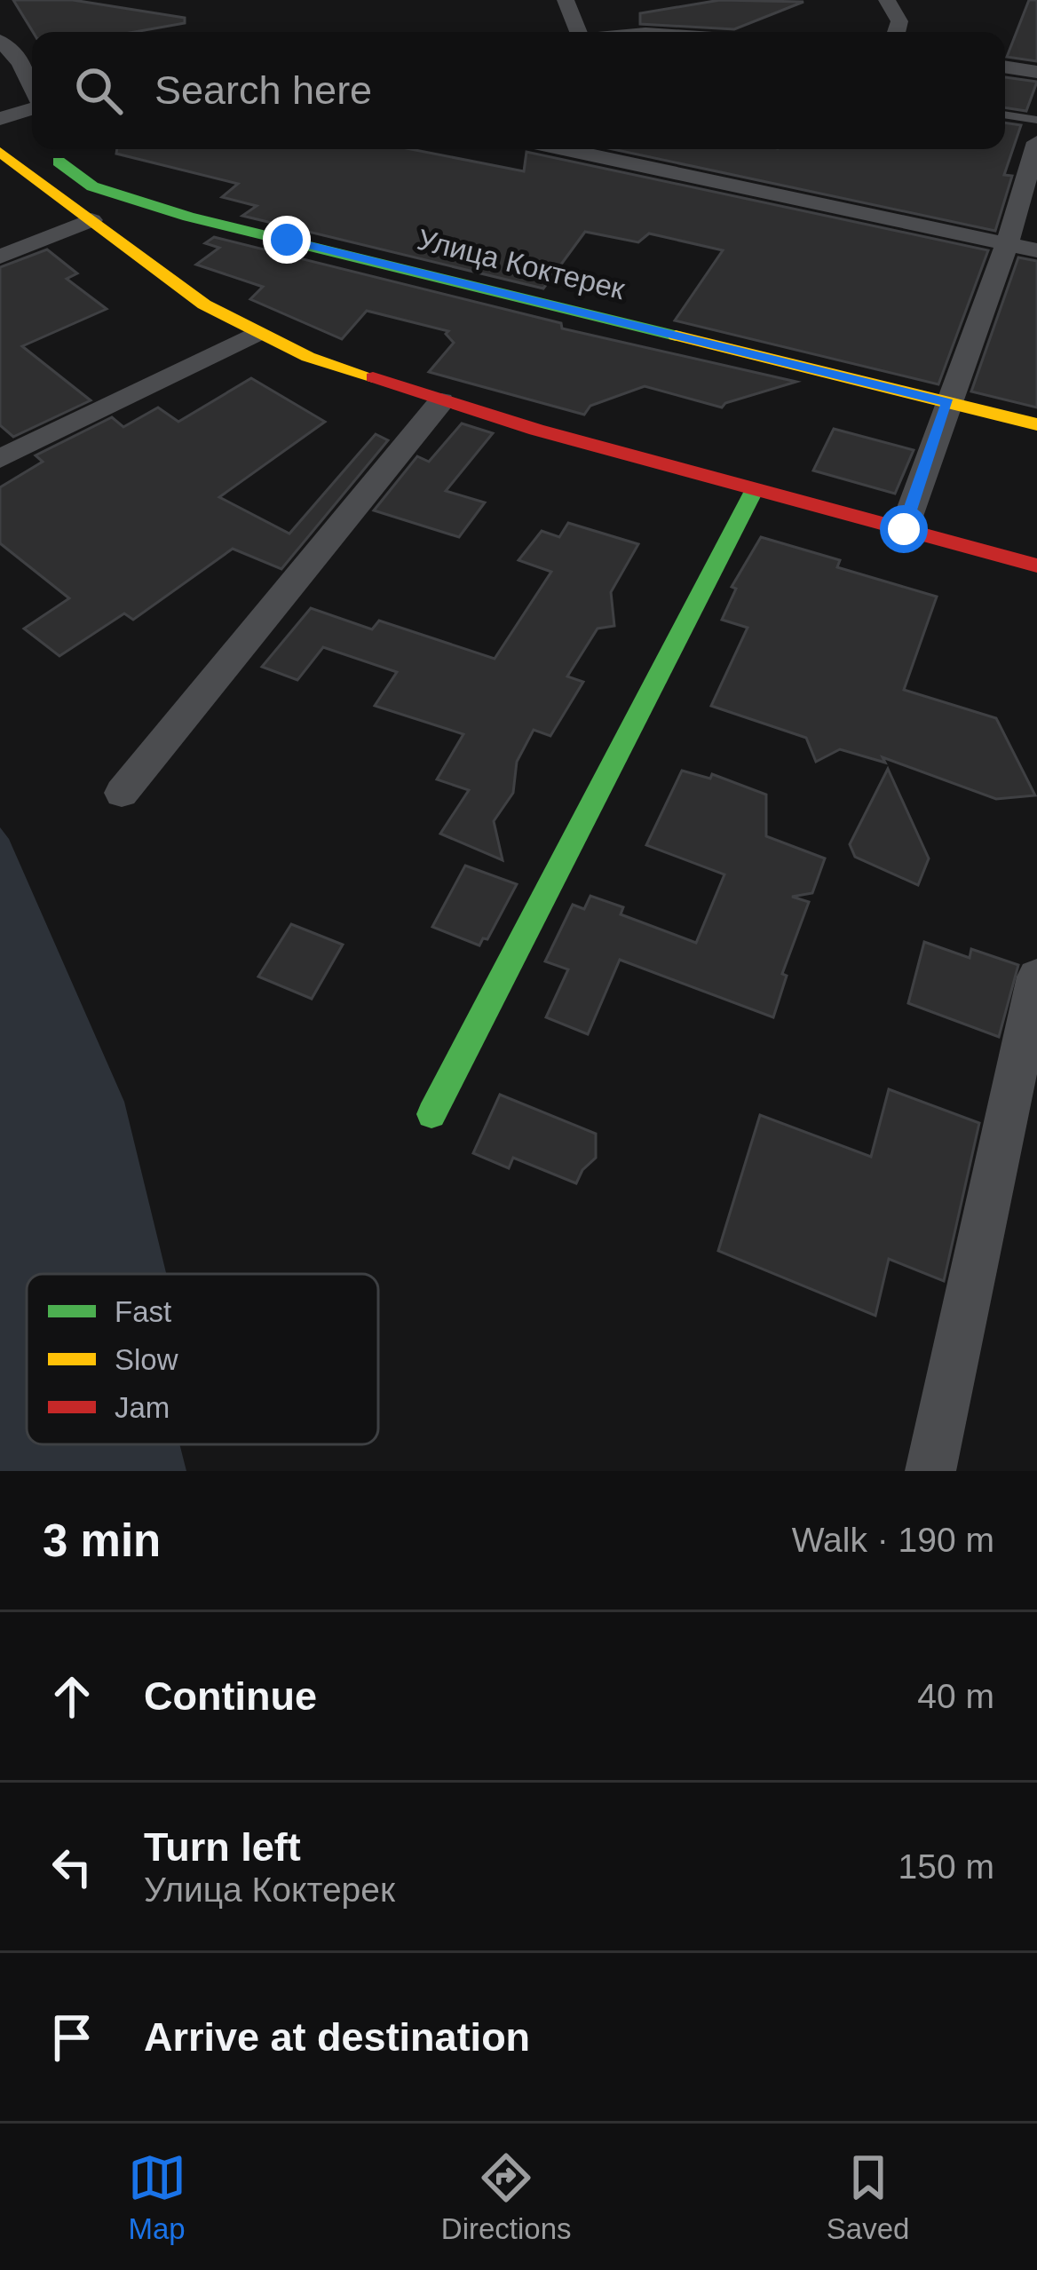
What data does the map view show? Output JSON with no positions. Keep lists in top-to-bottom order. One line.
{"streets":{"street":["Улица Коктерек"]},"legend":["Fast","Slow","Jam"],"page":{"search":"Search here","heading":["3 min","Walk · 190 m"],"list":[["Continue","40 m"],["Turn left","Улица Коктерек","150 m"],"Arrive at destination"],"nav":["Map","Directions","Saved"]}}
